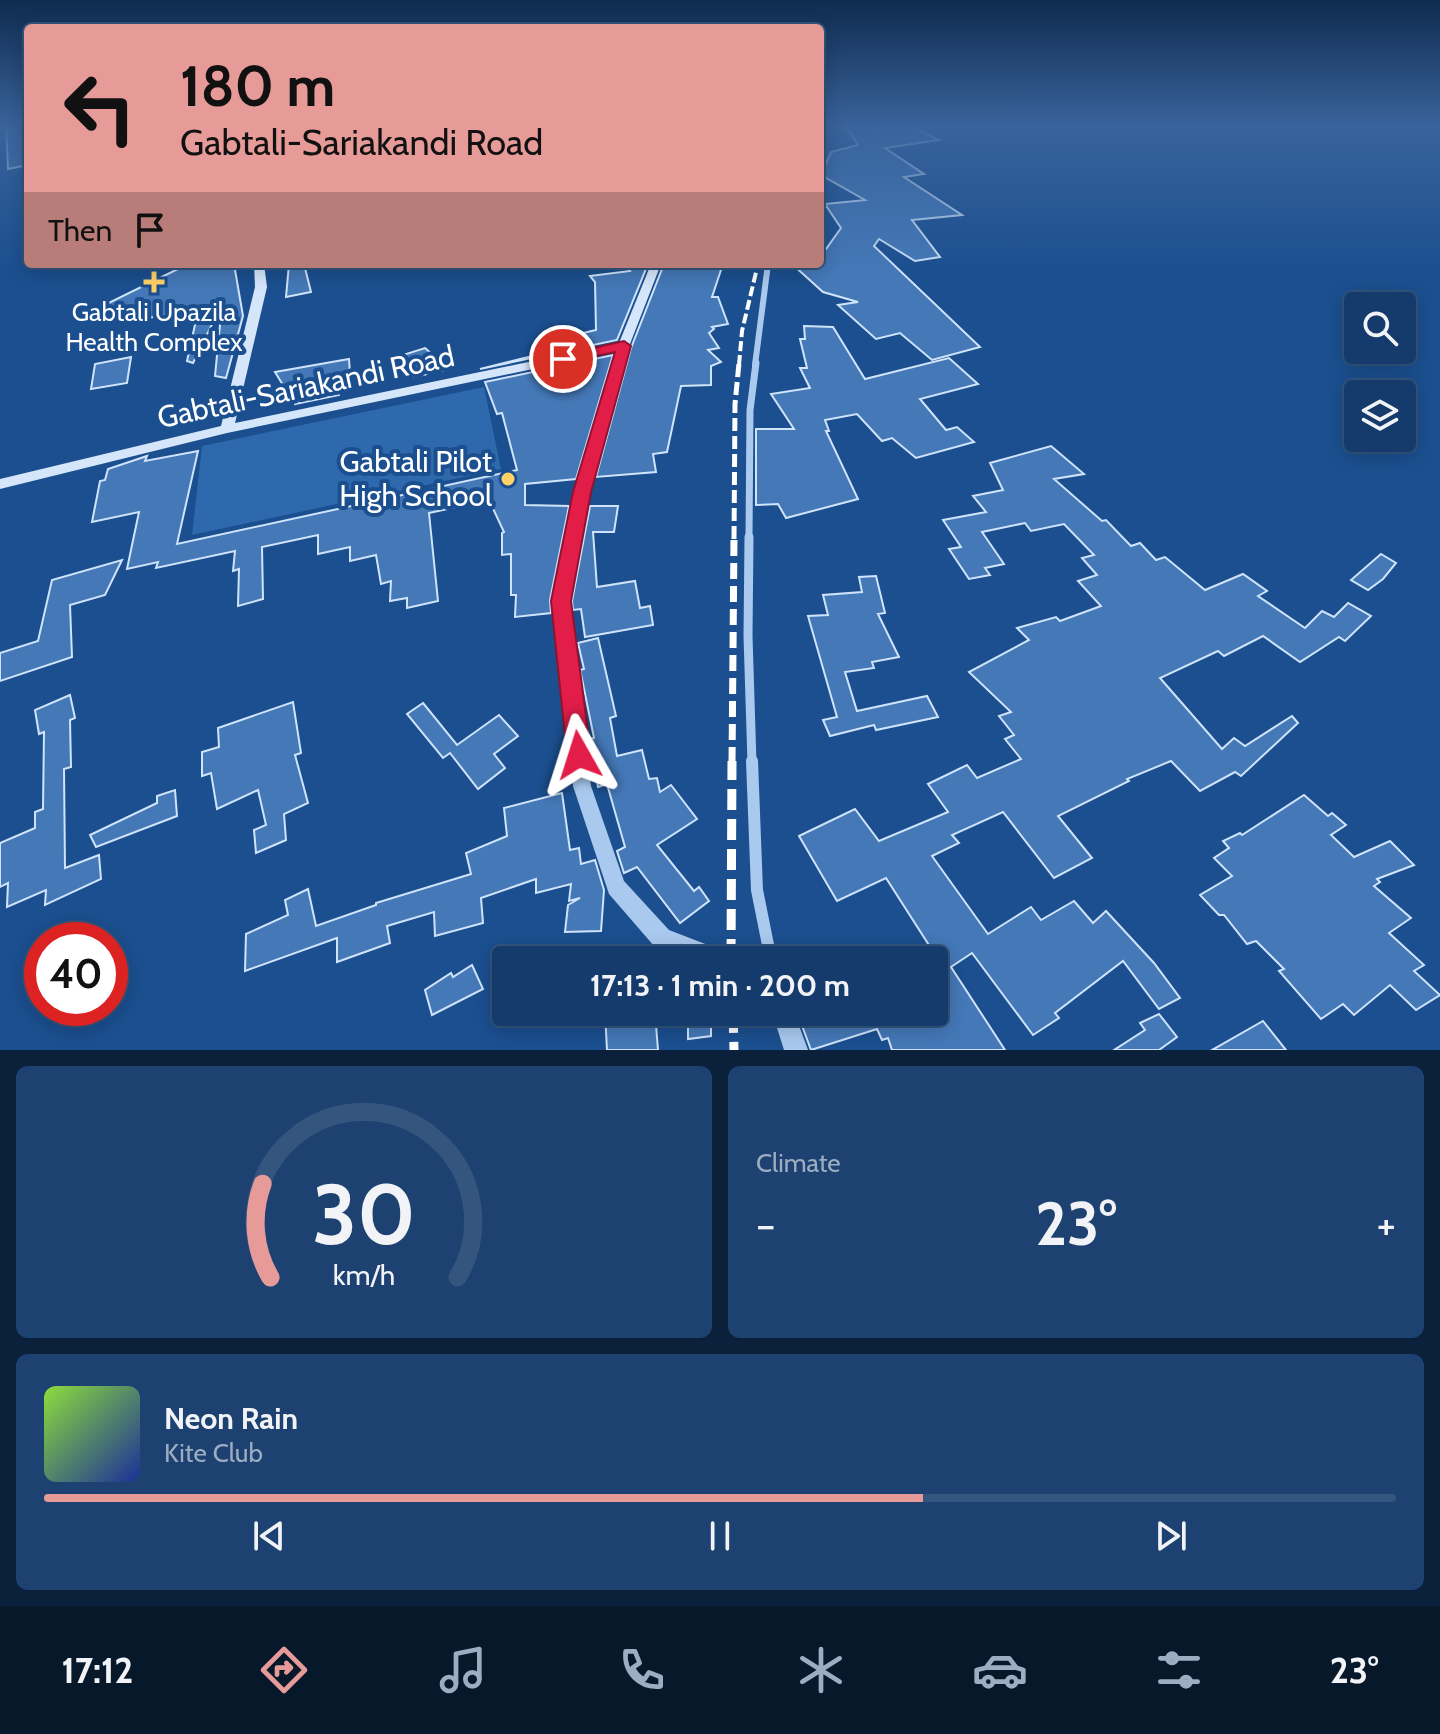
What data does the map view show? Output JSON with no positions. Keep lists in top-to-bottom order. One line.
{"streets":{"main road":["Gabtali-Sariakandi Road"]},"places":{"health":["Gabtali Upazila Health Complex"],"other":["Gabtali Pilot High School"]},"page":{"turn":["180 m","Gabtali-Sariakandi Road"],"then":"Then","limit":"40","trip":"17:13 · 1 min · 200 m","tile":"Climate","heat":["−","23°","+"],"song":["Neon Rain","Kite Club"],"tabs":["17:12","23°"],"gauge":["30","km/h"]}}
